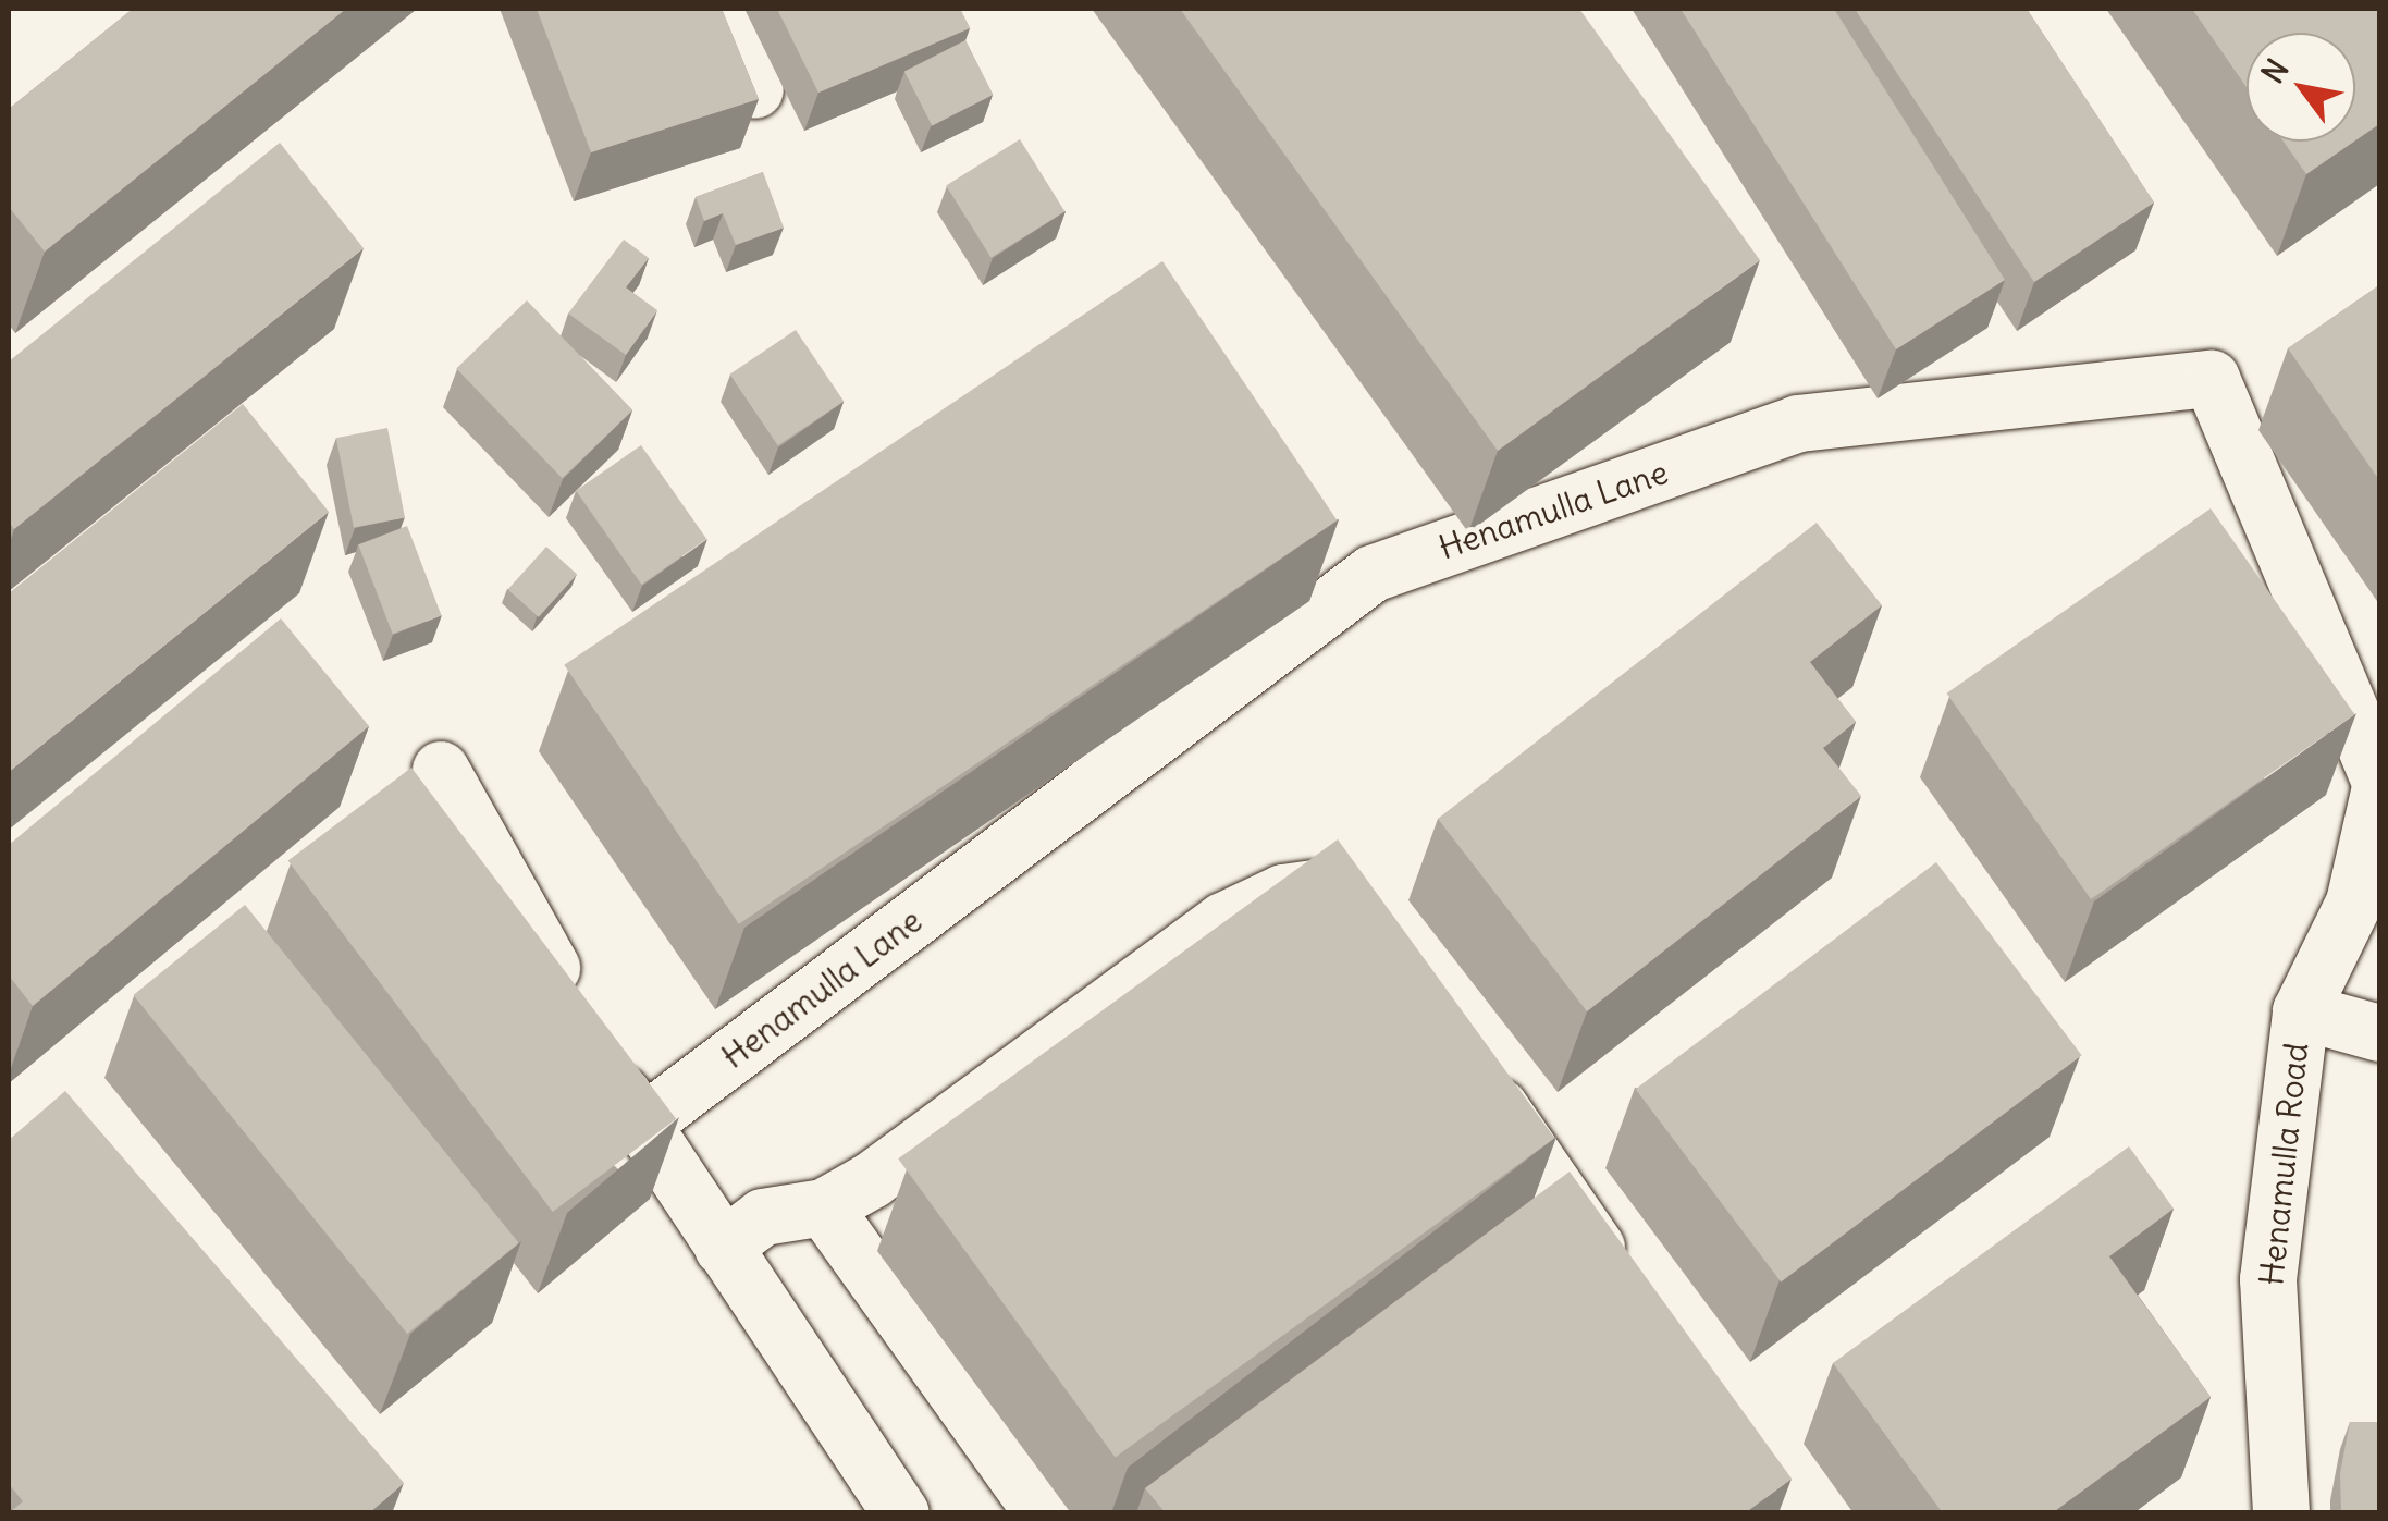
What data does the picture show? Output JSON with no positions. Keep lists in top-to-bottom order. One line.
{"streets":{"street":["Henamulla Lane","Henamulla Road"]},"north":"top left"}
